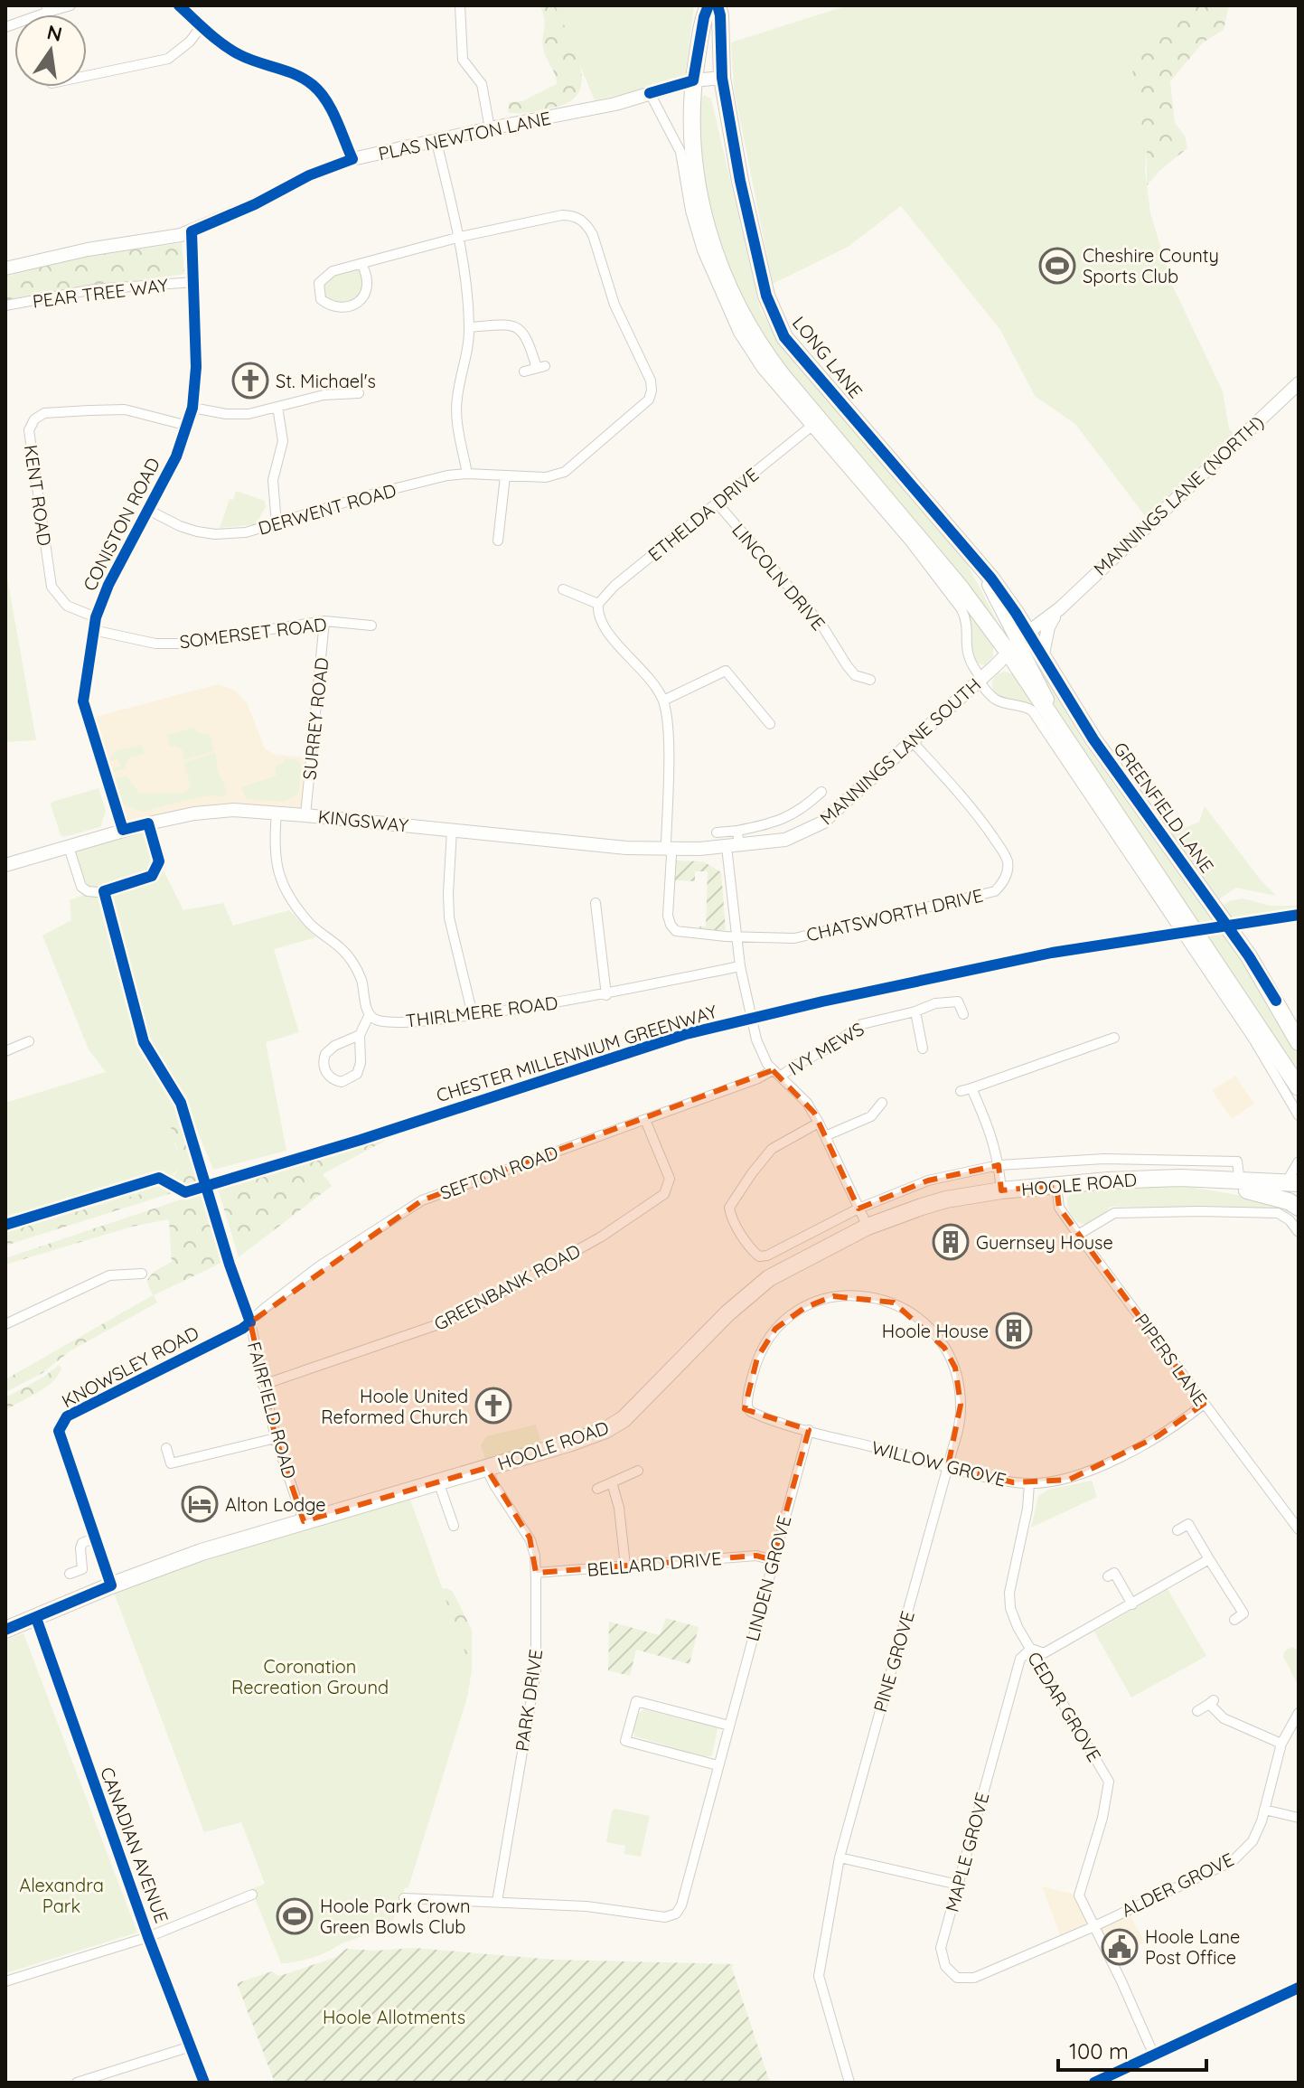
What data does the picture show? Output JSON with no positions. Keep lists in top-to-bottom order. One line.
{"streets":{"highway":["LONG LANE","GREENFIELD LANE","HOOLE ROAD"],"street":["PLAS NEWTON LANE","PEAR TREE WAY","KENT ROAD","MANNINGS LANE (NORTH)","DERWENT ROAD","ETHELDA DRIVE","CONISTON ROAD","LINCOLN DRIVE","SOMERSET ROAD","SURREY ROAD","MANNINGS LANE SOUTH","KINGSWAY","CHATSWORTH DRIVE","THIRLMERE ROAD","IVY MEWS","SEFTON ROAD","GREENBANK ROAD","PIPERS LANE","KNOWSLEY ROAD","FAIRFIELD ROAD","WILLOW GROVE","BELLARD DRIVE","LINDEN GROVE","PINE GROVE","PARK DRIVE","CEDAR GROVE","CANADIAN AVENUE","MAPLE GROVE","ALDER GROVE"],"cycle path":["CHESTER MILLENNIUM GREENWAY"]},"crossings":[["PLAS NEWTON LANE","LONG LANE"],["PLAS NEWTON LANE","CONISTON ROAD"],["PEAR TREE WAY","CONISTON ROAD"],["LONG LANE","MANNINGS LANE (NORTH)"],["LONG LANE","MANNINGS LANE SOUTH"],["LONG LANE","GREENFIELD LANE"],["KENT ROAD","CONISTON ROAD"],["MANNINGS LANE (NORTH)","MANNINGS LANE SOUTH"],["MANNINGS LANE (NORTH)","GREENFIELD LANE"],["DERWENT ROAD","CONISTON ROAD"],["ETHELDA DRIVE","LINCOLN DRIVE"],["CONISTON ROAD","SOMERSET ROAD"],["CONISTON ROAD","KINGSWAY"],["SOMERSET ROAD","SURREY ROAD"],["SURREY ROAD","KINGSWAY"],["MANNINGS LANE SOUTH","GREENFIELD LANE"],["MANNINGS LANE SOUTH","KINGSWAY"],["MANNINGS LANE SOUTH","CHATSWORTH DRIVE"],["IVY MEWS","SEFTON ROAD"],["SEFTON ROAD","GREENBANK ROAD"],["SEFTON ROAD","KNOWSLEY ROAD"],["SEFTON ROAD","FAIRFIELD ROAD"],["HOOLE ROAD","PIPERS LANE"],["HOOLE ROAD","KNOWSLEY ROAD"],["HOOLE ROAD","FAIRFIELD ROAD"],["HOOLE ROAD","PARK DRIVE"],["HOOLE ROAD","CANADIAN AVENUE"],["GREENBANK ROAD","FAIRFIELD ROAD"],["PIPERS LANE","WILLOW GROVE"],["KNOWSLEY ROAD","FAIRFIELD ROAD"],["WILLOW GROVE","LINDEN GROVE"],["WILLOW GROVE","PINE GROVE"],["WILLOW GROVE","CEDAR GROVE"],["BELLARD DRIVE","LINDEN GROVE"],["BELLARD DRIVE","PARK DRIVE"],["LINDEN GROVE","PARK DRIVE"],["CEDAR GROVE","MAPLE GROVE"],["CEDAR GROVE","ALDER GROVE"],["MAPLE GROVE","ALDER GROVE"]],"parks":["Coronation Recreation Ground","Alexandra Park","Hoole Allotments"],"places":{"sports":["Cheshire County Sports Club","Hoole Park Crown Green Bowls Club"],"church":["St. Michael's","Hoole United Reformed Church"],"building":["Guernsey House","Hoole House"],"hotel":["Alton Lodge"],"public building":["Hoole Lane Post Office"]},"scale_bar":"100 m","north":"top"}
